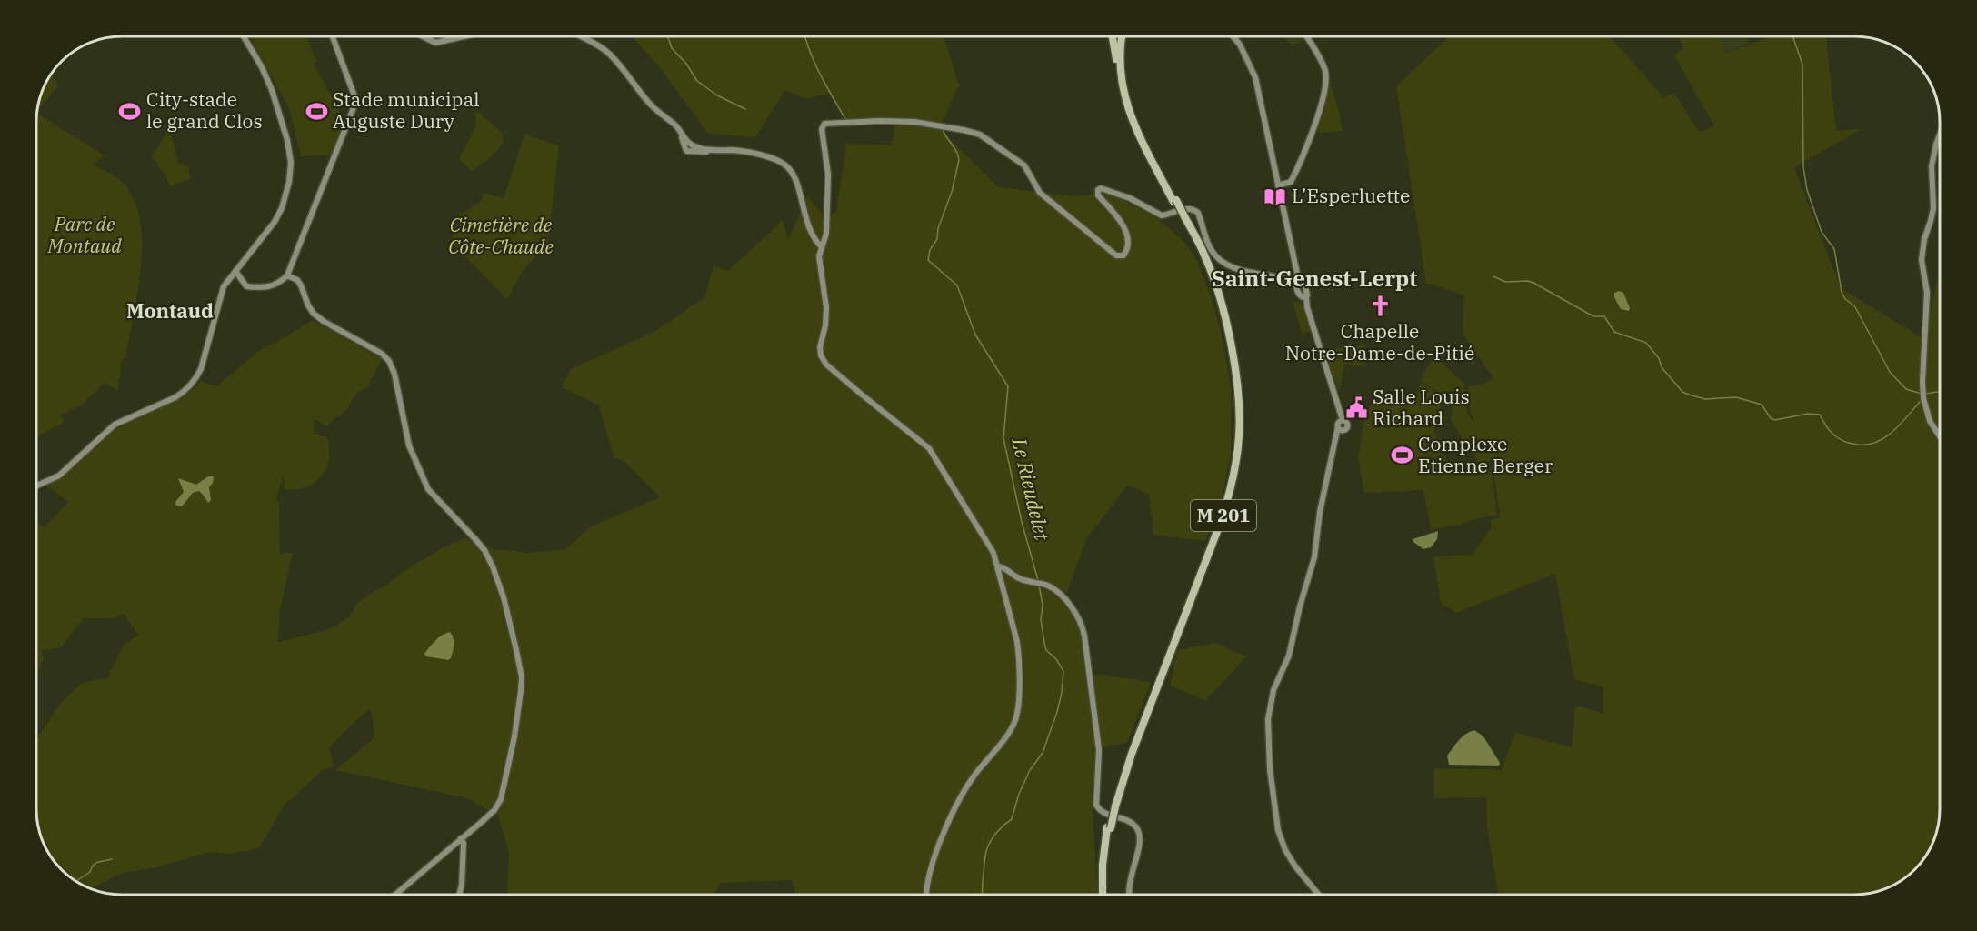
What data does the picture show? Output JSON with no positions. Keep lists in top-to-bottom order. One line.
{"streets":{"highway":["M 201"]},"districts":["Saint-Genest-Lerpt","Montaud"],"water":["Le Rieudelet"],"parks":["Parc de Montaud","Cimetière de Côte-Chaude"],"places":{"sports":["City-stade le grand Clos","Stade municipal Auguste Dury","Complexe Etienne Berger"],"library":["L’Esperluette"],"church":["Chapelle Notre-Dame-de-Pitié"],"public building":["Salle Louis Richard"]}}
